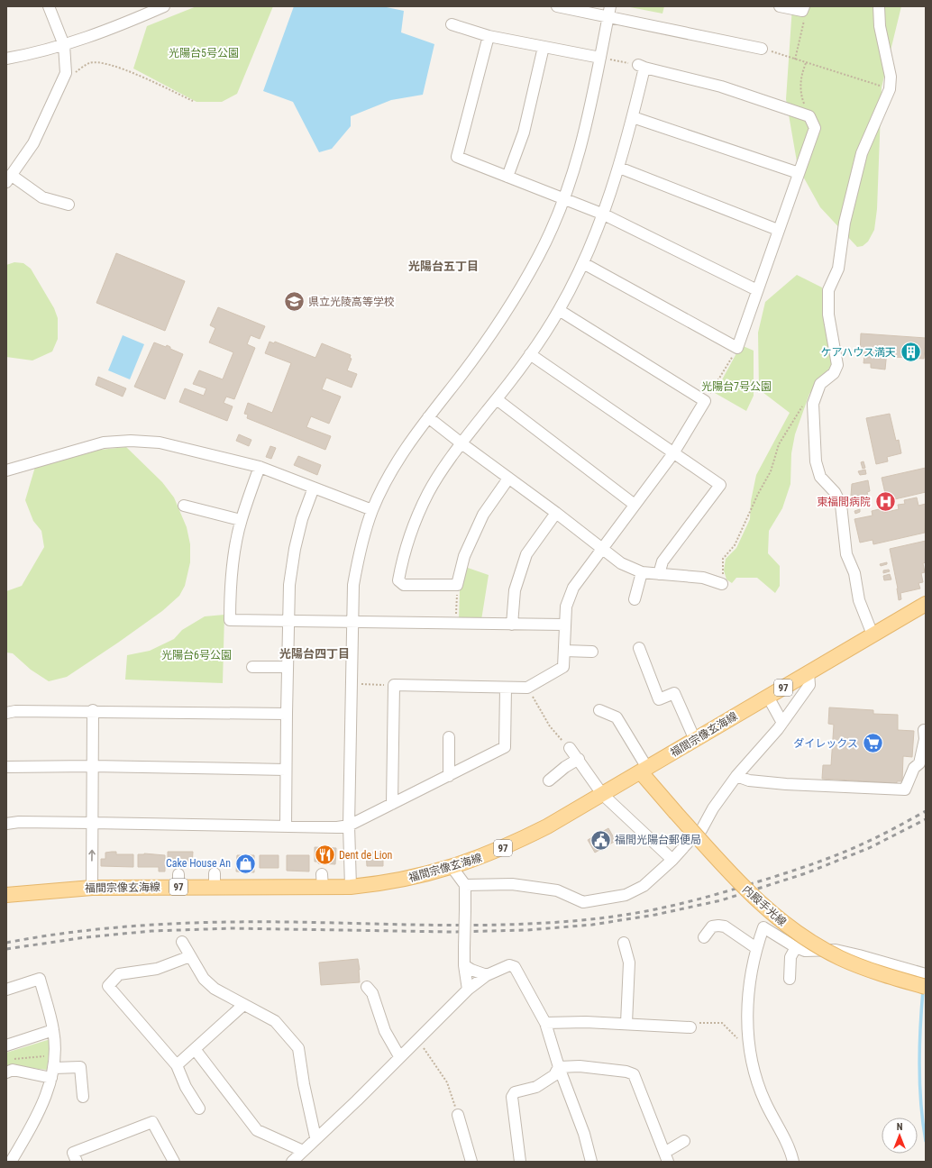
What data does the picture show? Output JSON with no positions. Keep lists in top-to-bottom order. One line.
{"streets":{"main road":["97","福間宗像玄海線","内殿手光線"]},"crossings":[["福間宗像玄海線","内殿手光線"]],"districts":["光陽台五丁目","光陽台四丁目"],"parks":["光陽台5号公園","光陽台7号公園","光陽台6号公園"],"places":{"school or university":["県立光陵高等学校"],"building":["ケアハウス満天"],"hospital":["東福間病院"],"supermarket":["ダイレックス"],"public building":["福間光陽台郵便局"],"restaurant":["Dent de Lion"],"shop":["Cake House An"]},"north":"top"}
